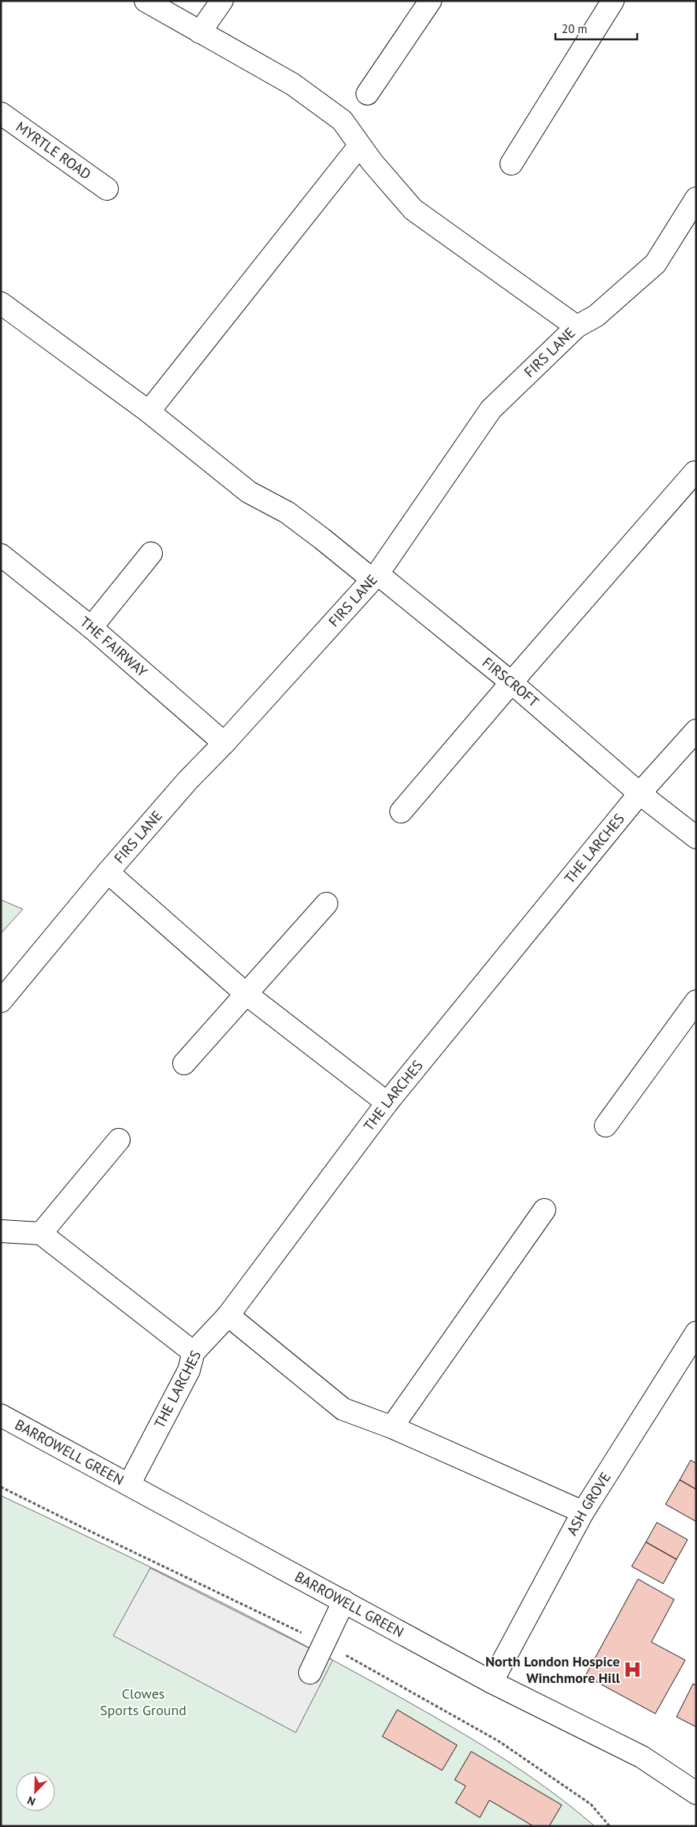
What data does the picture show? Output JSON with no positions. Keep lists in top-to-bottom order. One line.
{"streets":{"street":["MYRTLE ROAD","FIRS LANE","THE FAIRWAY","FIRSCROFT","THE LARCHES","BARROWELL GREEN","ASH GROVE"]},"crossings":[["FIRS LANE","THE FAIRWAY"],["FIRS LANE","FIRSCROFT"],["FIRSCROFT","THE LARCHES"],["THE LARCHES","BARROWELL GREEN"],["BARROWELL GREEN","ASH GROVE"]],"parks":["Clowes Sports Ground"],"places":{"hospital":["North London Hospice Winchmore Hill"]},"scale_bar":"20 m","north":"bottom left"}
